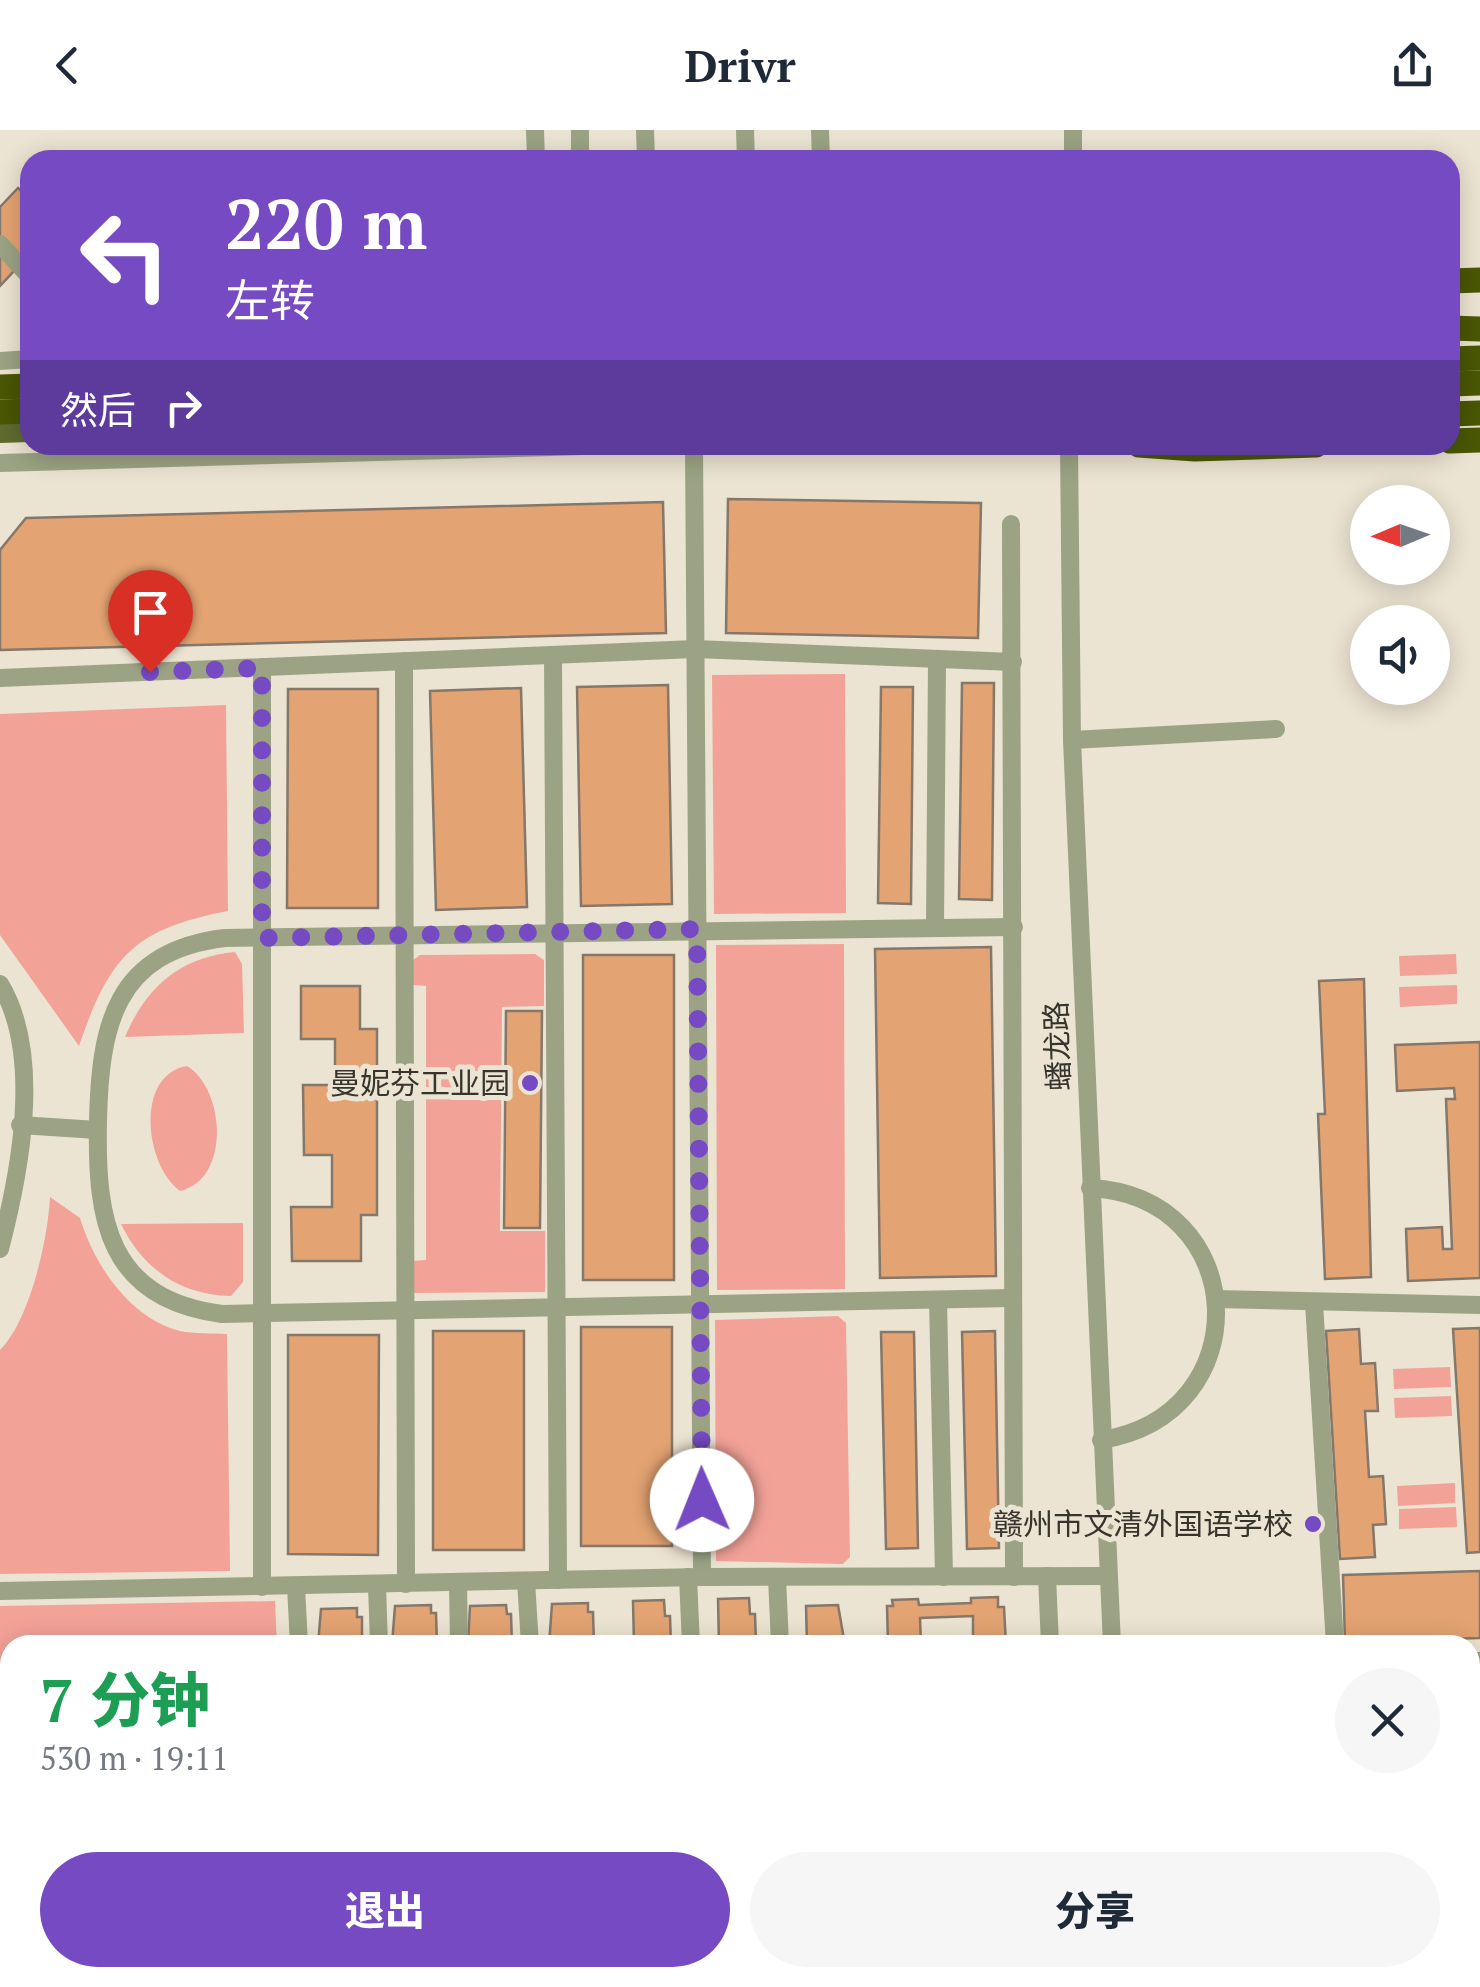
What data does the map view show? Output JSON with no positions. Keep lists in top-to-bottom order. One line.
{"streets":{"street":["蟠龙路"]},"places":["曼妮芬工业园","赣州市文清外国语学校"],"north":"left","page":{"header":"Drivr","turn":["220 m","左转"],"then":"然后","heading":["7 分钟","530 m · 19:11"],"buttons":["退出","分享"]}}
